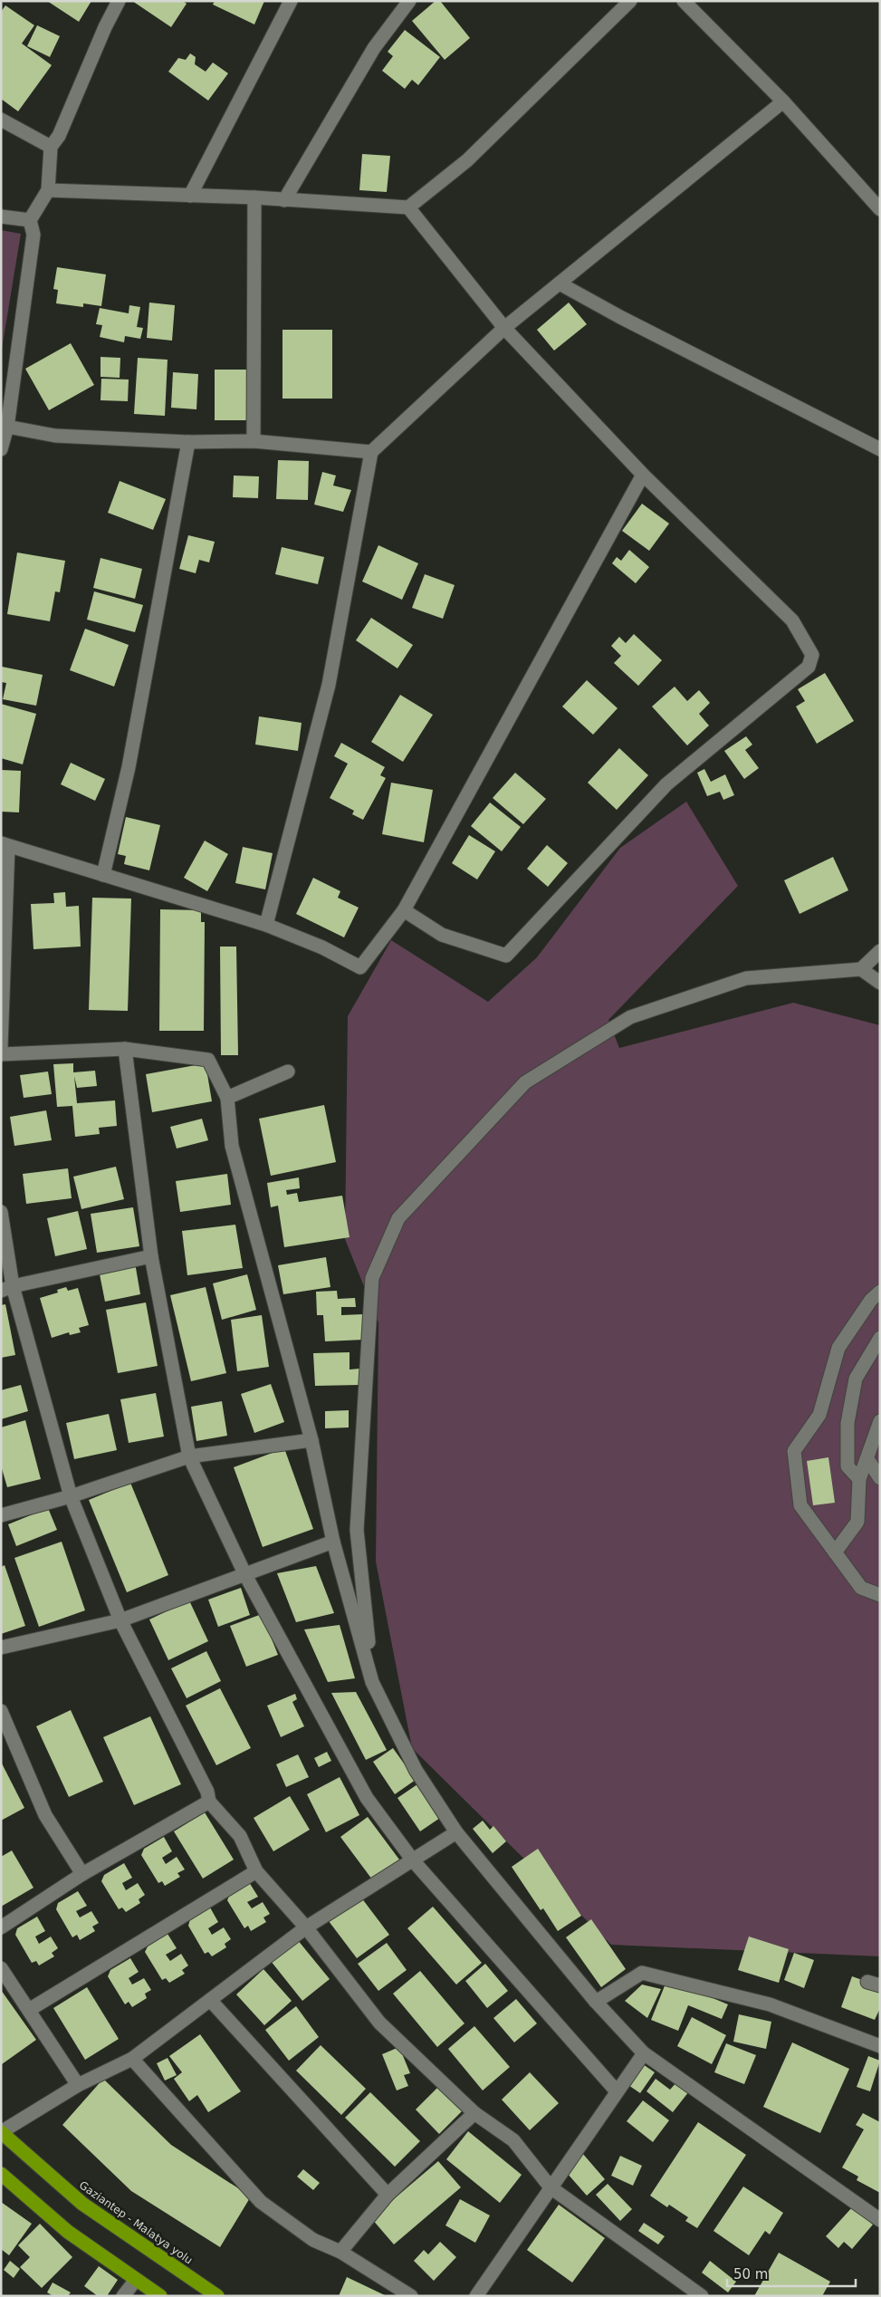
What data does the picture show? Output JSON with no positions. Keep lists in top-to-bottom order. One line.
{"streets":{"highway":["Gaziantep - Malatya yolu"]},"scale_bar":"50 m"}
